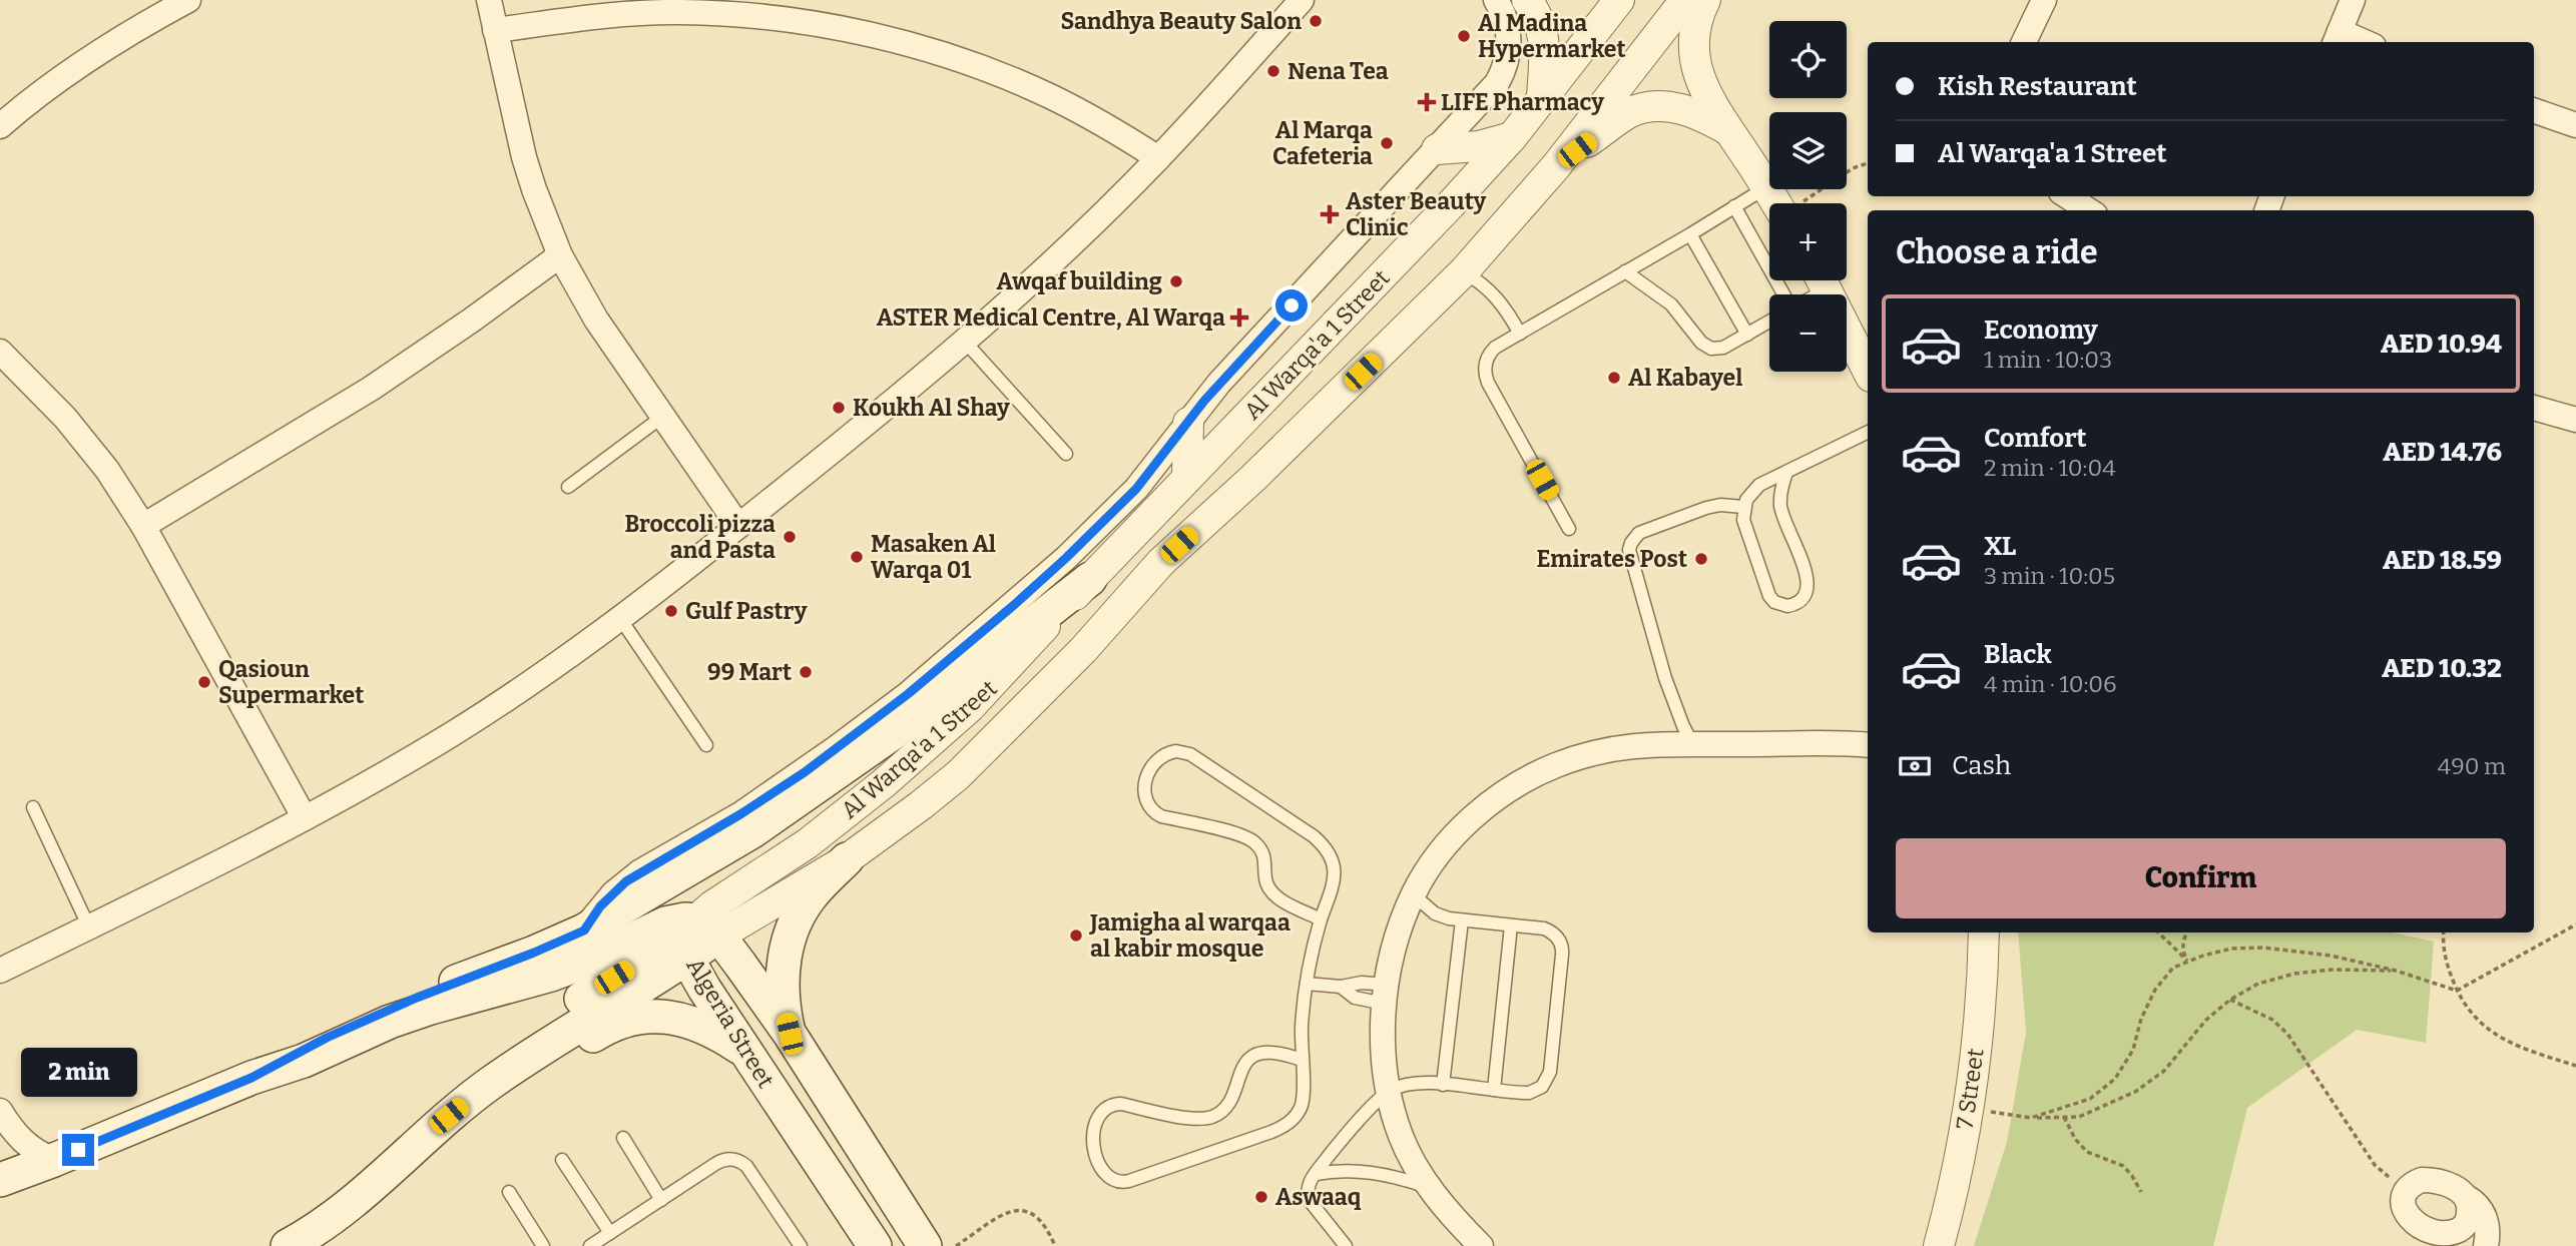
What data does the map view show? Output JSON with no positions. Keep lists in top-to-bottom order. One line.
{"streets":{"main road":["Al Warqa'a 1 Street","Algeria Street"],"street":["7 Street"]},"crossings":[["Al Warqa'a 1 Street","Algeria Street"]],"places":{"other":["Sandhya Beauty Salon","Al Madina Hypermarket","Nena Tea","Al Marqa Cafeteria","Awqaf building","Al Kabayel","Koukh Al Shay","Broccoli pizza and Pasta","Masaken Al Warqa 01","Emirates Post","Gulf Pastry","99 Mart","Qasioun Supermarket","Jamigha al warqaa al kabir mosque","Aswaaq"],"health":["LIFE Pharmacy","Aster Beauty Clinic","ASTER Medical Centre, Al Warqa"]},"page":{"map_buttons":["+","−"],"banner":["Kish Restaurant","Al Warqa'a 1 Street"],"heading":"Choose a ride","list":[{"name":"Economy","note":"1 min · 10:03","value":"AED 10.94"},{"name":"Comfort","note":"2 min · 10:04","value":"AED 14.76"},{"name":"XL","note":"3 min · 10:05","value":"AED 18.59"},{"name":"Black","note":"4 min · 10:06","value":"AED 10.32"}],"pay":["Cash","490 m"],"buttons":"Confirm","bubble":"2 min"}}
